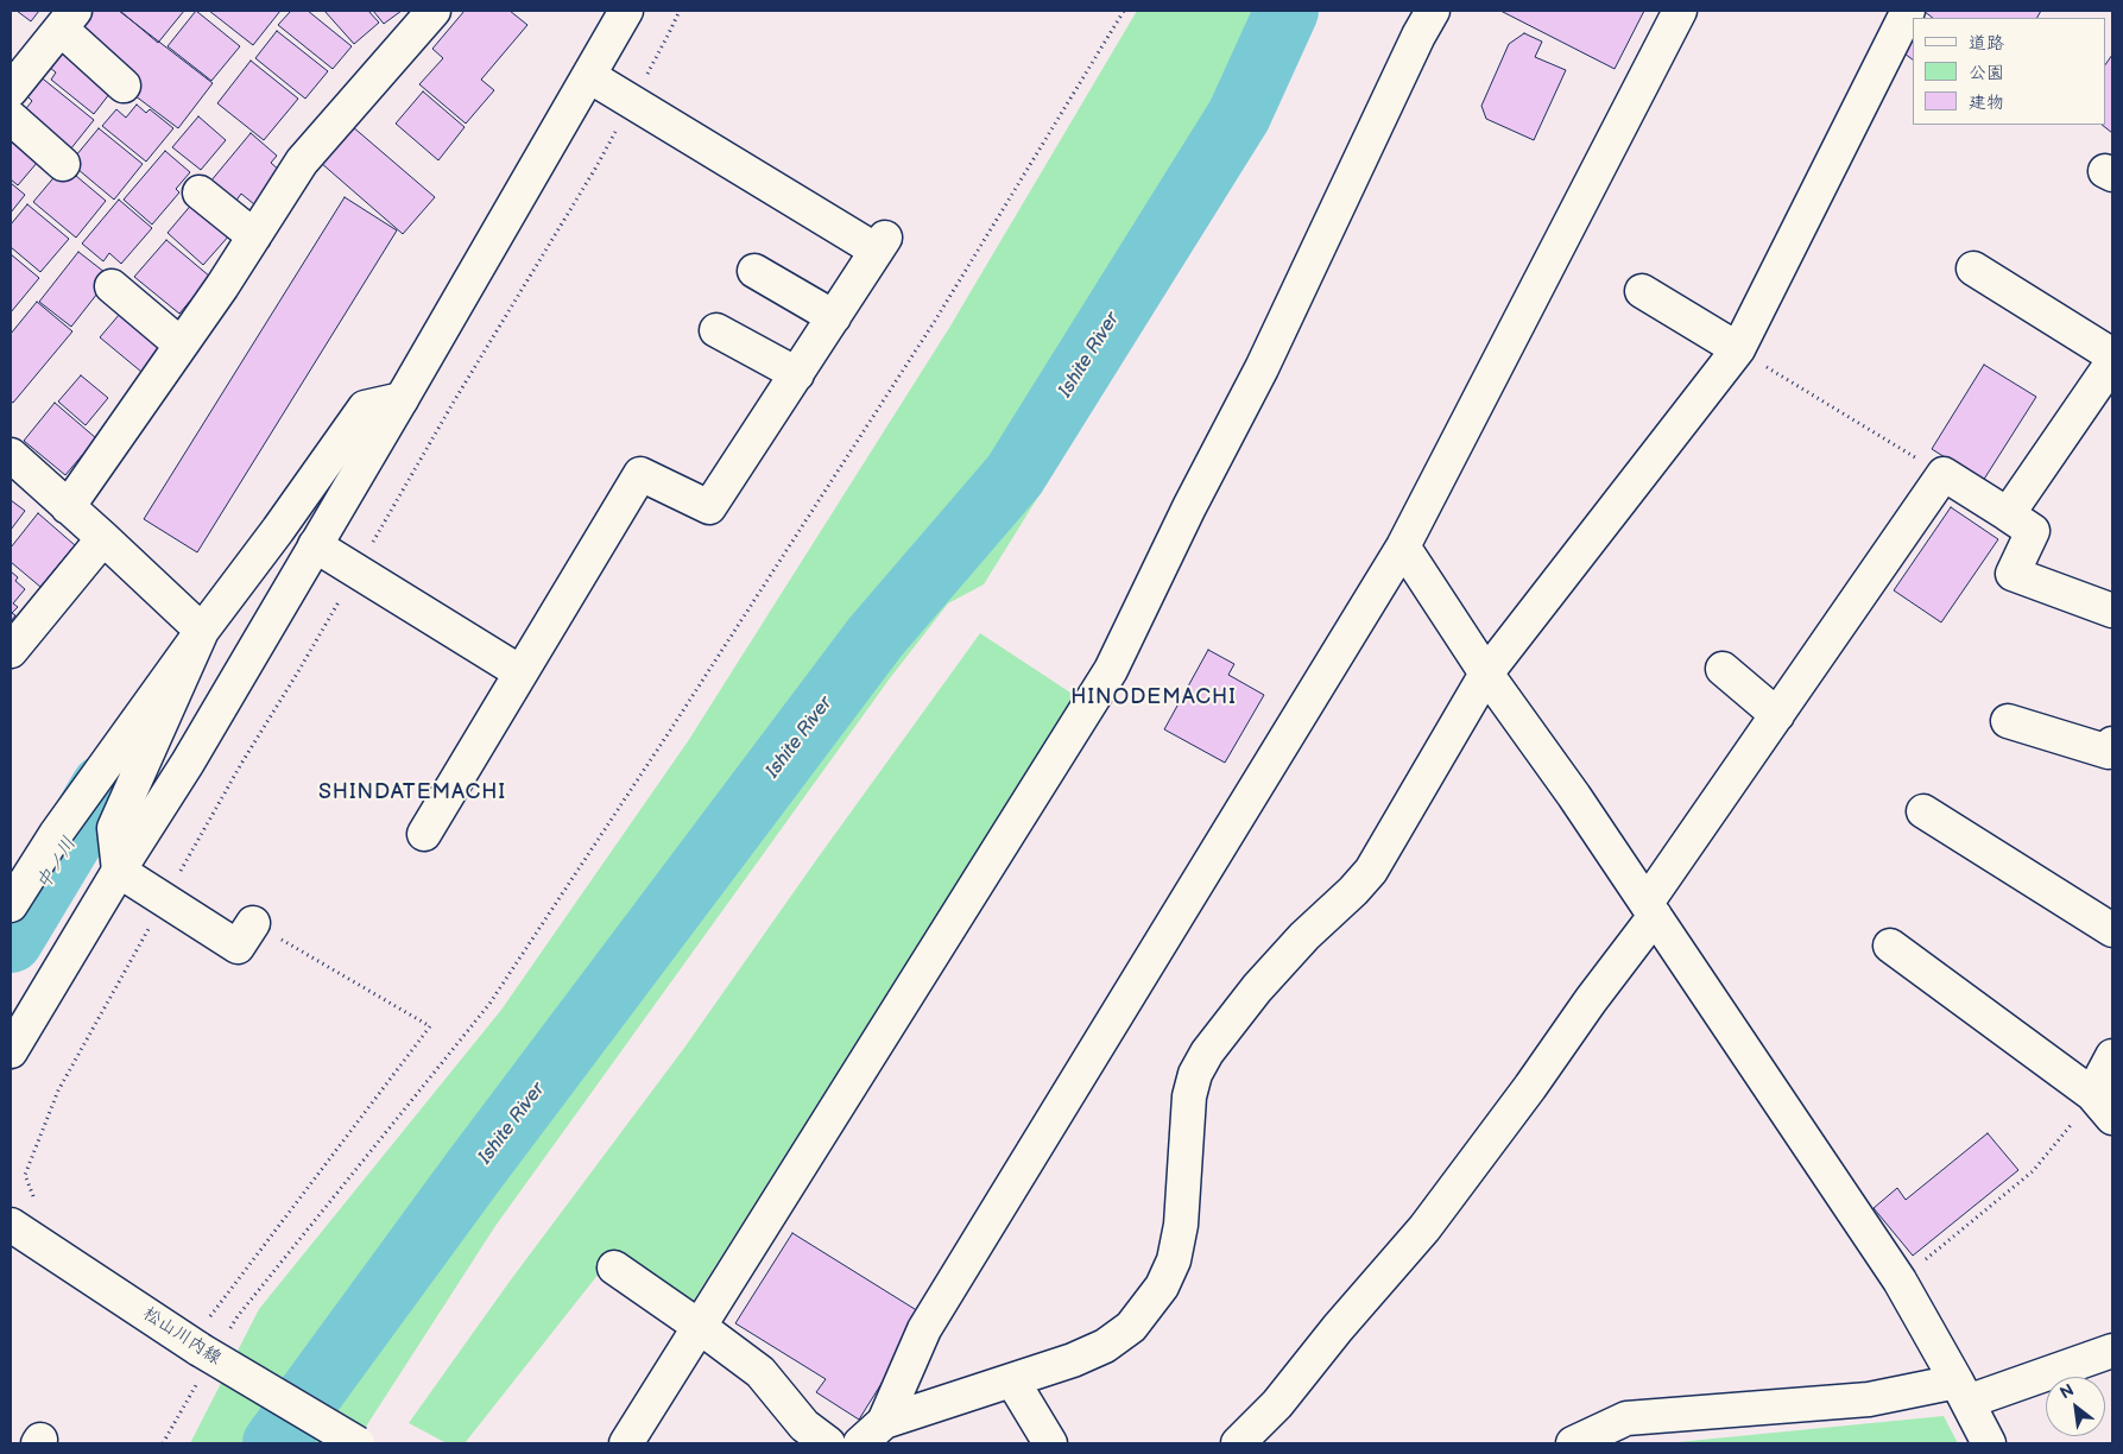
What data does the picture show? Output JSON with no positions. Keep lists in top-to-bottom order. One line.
{"streets":{"street":["松山川内線"]},"districts":["HINODEMACHI","SHINDATEMACHI"],"water":["Ishite River","中ノ川"],"legend":["道路","公園","建物"],"north":"top left"}
